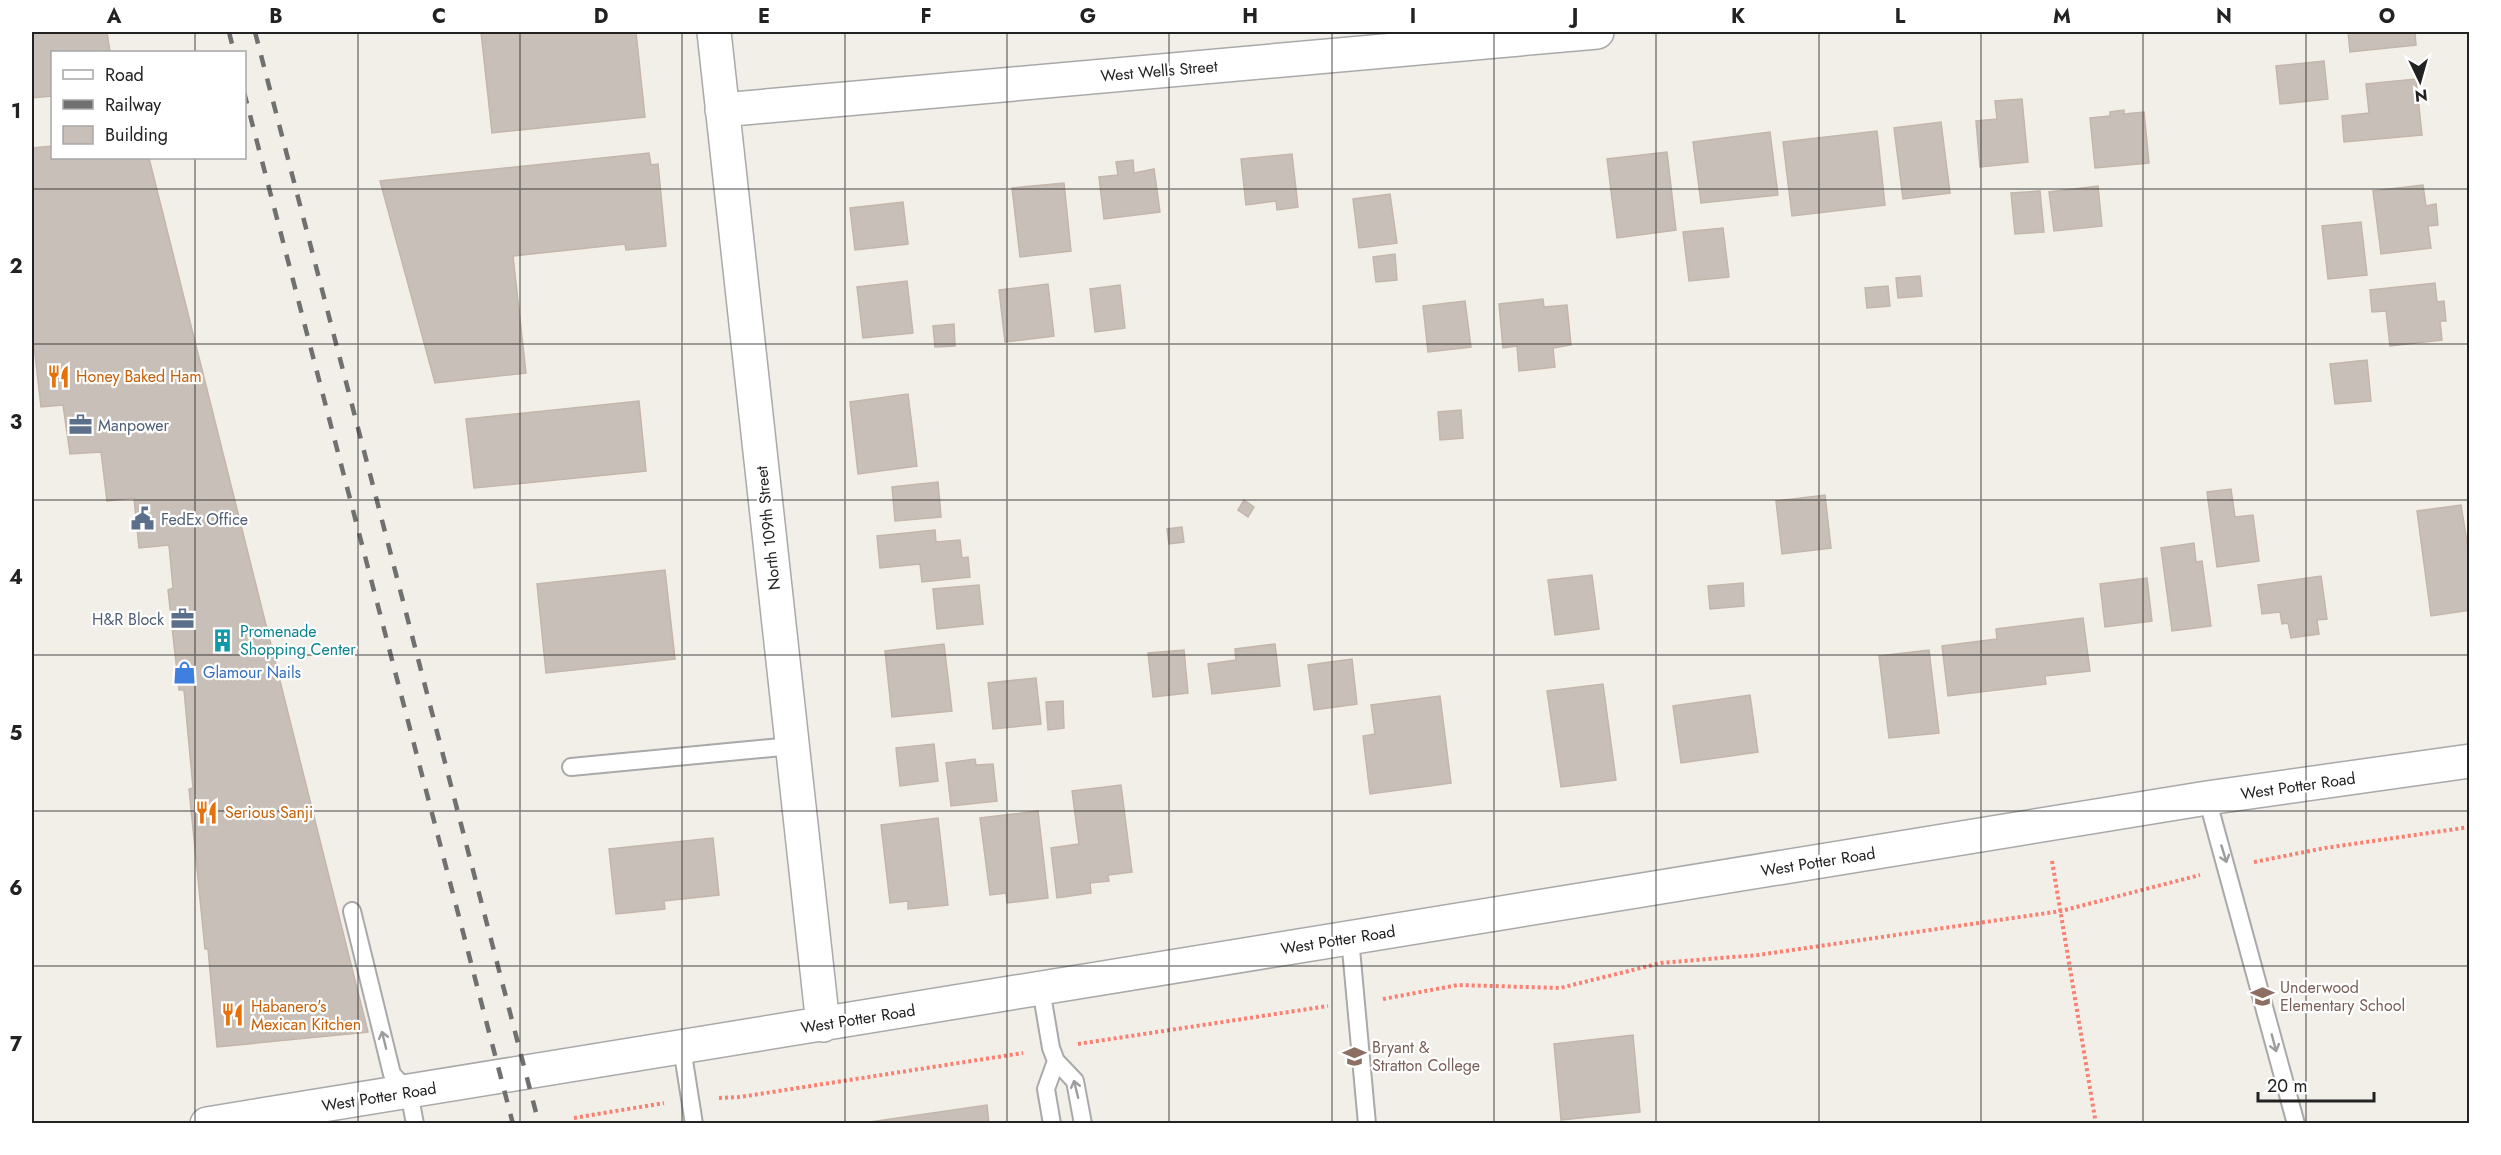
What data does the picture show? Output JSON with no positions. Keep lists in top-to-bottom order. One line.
{"streets":{"street":["West Wells Street","North 109th Street","West Potter Road"]},"crossings":[["West Wells Street","North 109th Street"],["North 109th Street","West Potter Road"]],"places":{"restaurant":["Honey Baked Ham","Serious Sanji","Habanero's Mexican Kitchen"],"office":["Manpower","H&R Block"],"public building":["FedEx Office"],"building":["Promenade Shopping Center"],"shop":["Glamour Nails"],"school or university":["Underwood Elementary School","Bryant & Stratton College"]},"legend":["Road","Railway","Building"],"scale_bar":"20 m","north":"bottom","grid":{"columns":["A","B","C","D","E","F","G","H","I","J","K","L","M","N","O"],"rows":["1","2","3","4","5","6","7"]}}
